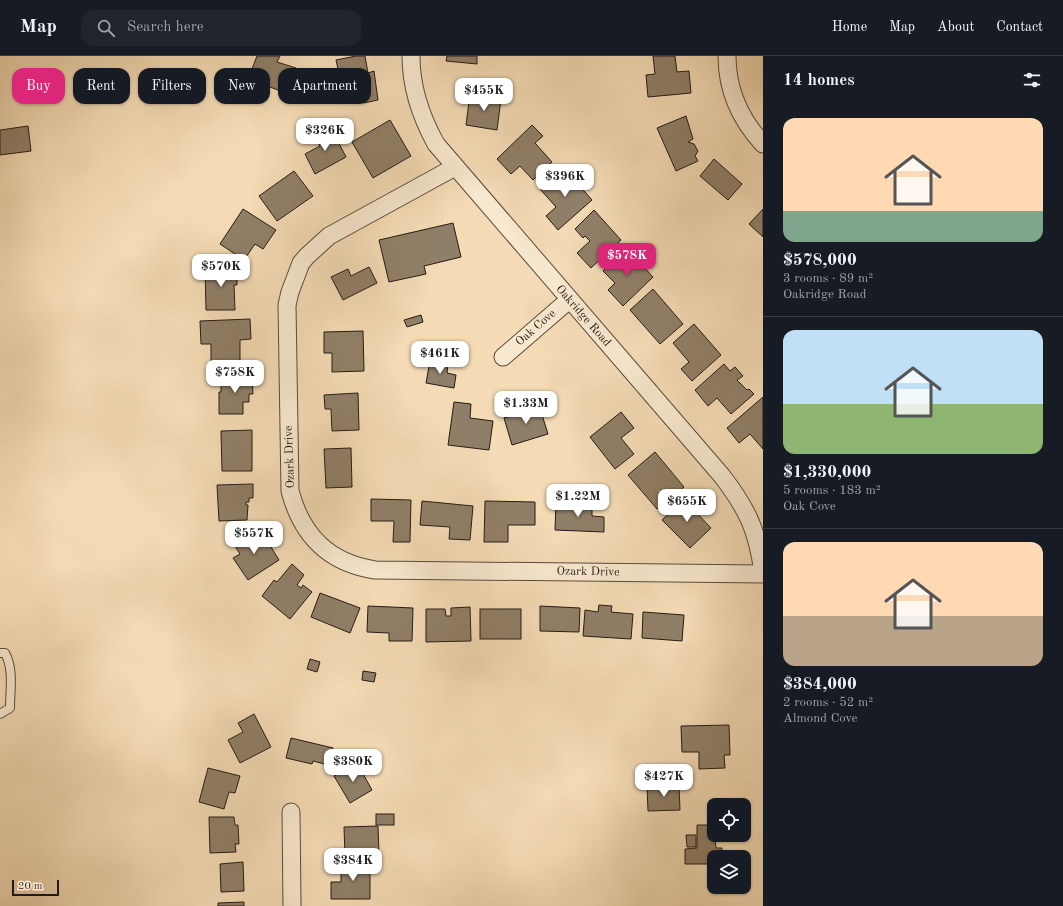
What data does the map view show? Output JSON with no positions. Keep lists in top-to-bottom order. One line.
{"streets":{"street":["Oakridge Road","Oak Cove","Ozark Drive"]},"crossings":[["Oakridge Road","Oak Cove"],["Oakridge Road","Ozark Drive"]],"scale_bar":"20 m","page":{"header":"Map","search":"Search here","nav":["Home","Map","About","Contact"],"heading":"14 homes","chip":["Buy","Rent","Filters","New","Apartment"],"price":["$455K","$326K","$396K","$578K","$570K","$461K","$758K","$1.33M","$1.22M","$655K","$557K","$380K","$427K","$384K"],"list":[{"name":"$578,000","note":"3 rooms · 89 m² · Oakridge Road"},{"name":"$1,330,000","note":"5 rooms · 183 m² · Oak Cove"},{"name":"$384,000","note":"2 rooms · 52 m² · Almond Cove"}],"scale":"20 m"}}
